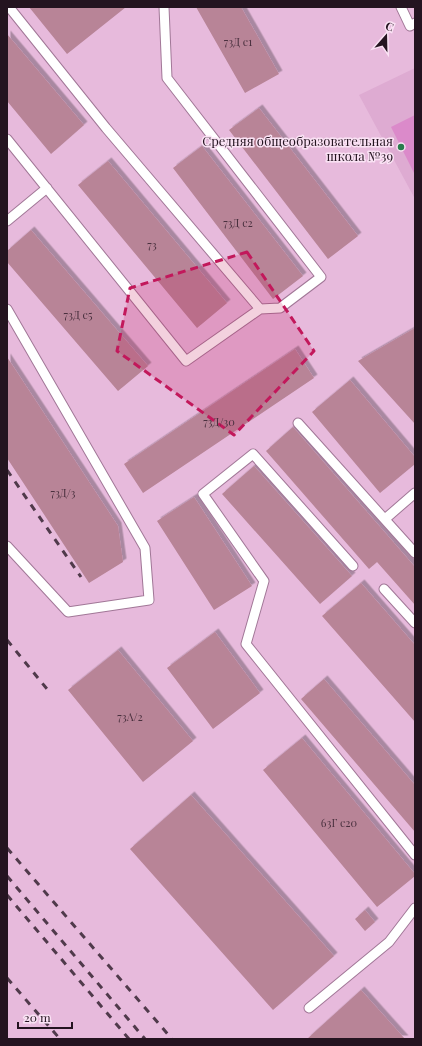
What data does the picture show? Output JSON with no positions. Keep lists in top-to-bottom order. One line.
{"places":["Средняя общеобразовательная школа №39"],"house_numbers":["73Д с1","73Д с2","73","73Д с5","73Д/30","73Д/3","73А/2","63Г с20"],"scale_bar":"20 m","north":"top"}
